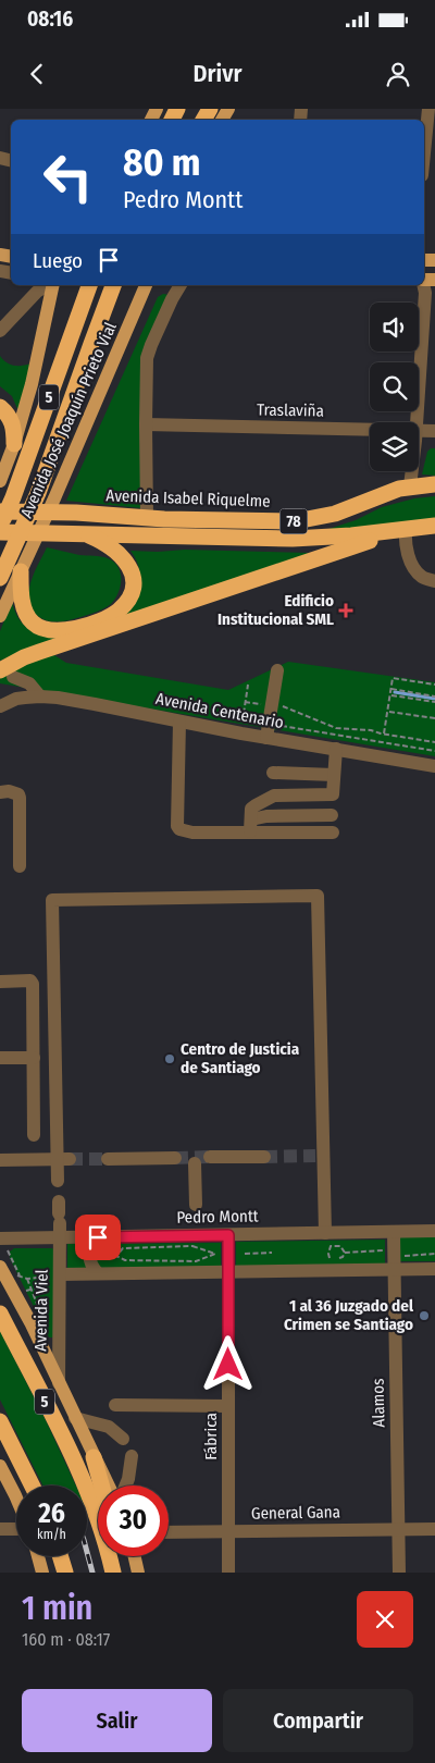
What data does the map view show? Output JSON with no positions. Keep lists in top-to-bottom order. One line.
{"streets":{"highway":["5","Avenida Isabel Riquelme","78"],"main road":["Avenida José Joaquín Prieto Vial","Avenida Viel"],"street":["Traslaviña","Avenida Centenario","Pedro Montt","Alamos","Fábrica","General Gana"]},"crossings":[["Pedro Montt","Avenida Viel"],["Pedro Montt","Alamos"],["Pedro Montt","Fábrica"],["Alamos","General Gana"],["Fábrica","General Gana"]],"places":{"health":["Edificio Institucional SML"],"other":["Centro de Justicia de Santiago","1 al 36 Juzgado del Crimen se Santiago"]},"page":{"status":"08:16","header":"Drivr","turn":["80 m","Pedro Montt"],"then":"Luego","speed":"26 km/h","limit":"30","heading":["1 min","160 m · 08:17"],"buttons":["Salir","Compartir"]}}
